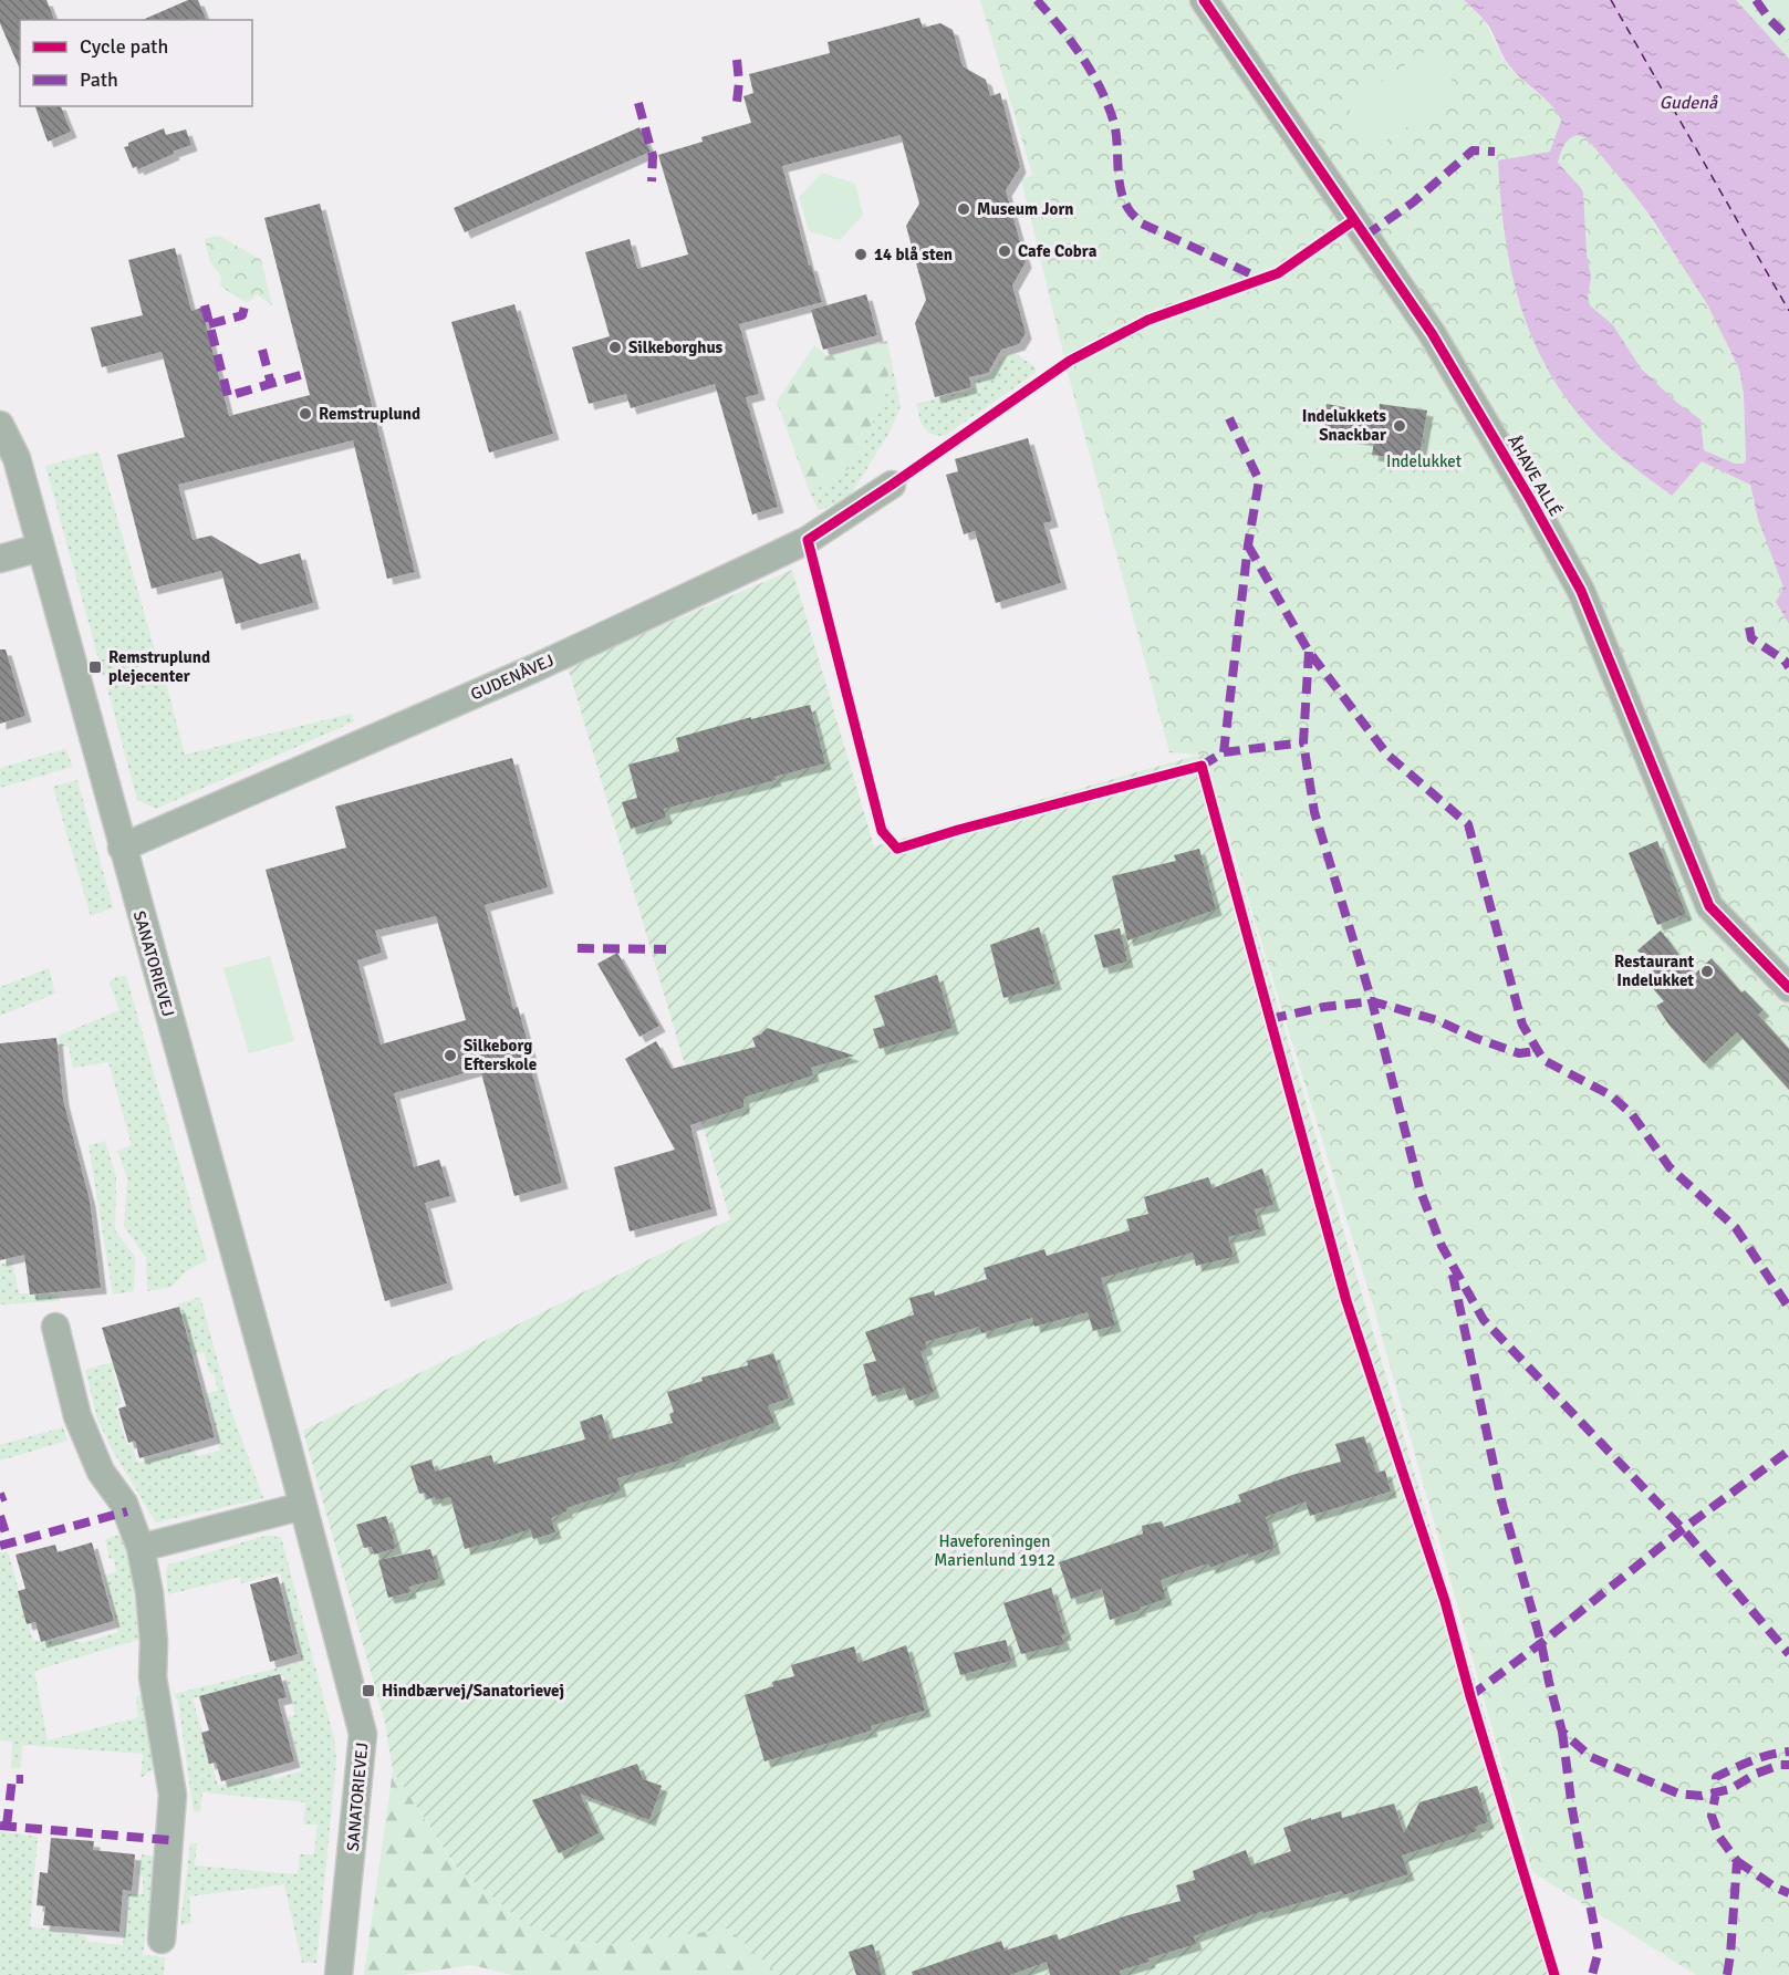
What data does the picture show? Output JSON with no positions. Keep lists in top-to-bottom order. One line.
{"streets":{"street":["ÅHAVE ALLÉ","GUDENÅVEJ","SANATORIEVEJ"]},"crossings":[["GUDENÅVEJ","SANATORIEVEJ"]],"water":["Gudenå"],"parks":["Indelukket","Haveforeningen Marienlund 1912"],"places":{"other":["Museum Jorn","Cafe Cobra","14 blå sten","Silkeborghus","Remstruplund","Indelukkets Snackbar","Restaurant Indelukket","Silkeborg Efterskole"],"transit":["Remstruplund plejecenter","Hindbærvej/Sanatorievej"]},"legend":["Cycle path","Path"]}
